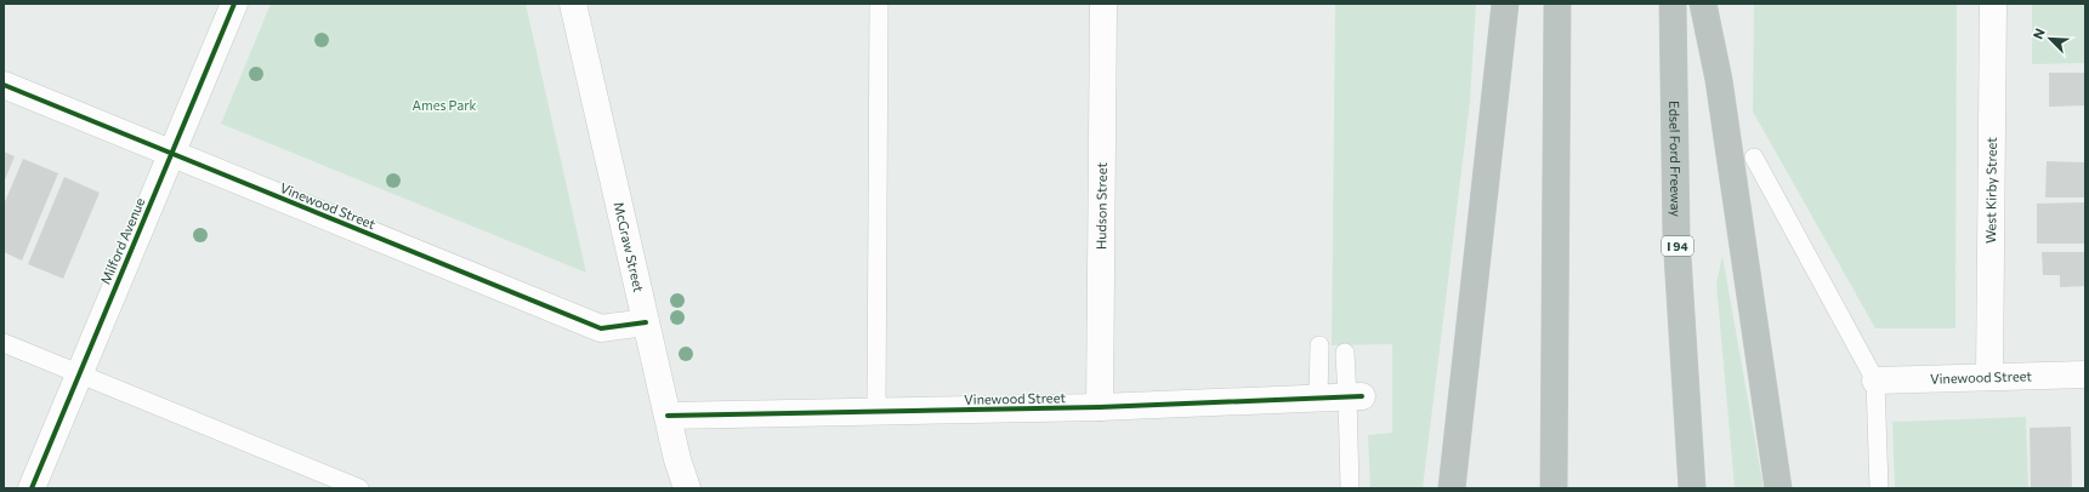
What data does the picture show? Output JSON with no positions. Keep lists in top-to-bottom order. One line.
{"streets":{"highway":["Edsel Ford Freeway","I 94"],"street":["West Kirby Street","Vinewood Street","Hudson Street","Milford Avenue","McGraw Street"]},"crossings":[["West Kirby Street","Vinewood Street"],["Vinewood Street","Hudson Street"],["Vinewood Street","Milford Avenue"],["Vinewood Street","McGraw Street"]],"parks":["Ames Park"],"north":"top left"}
